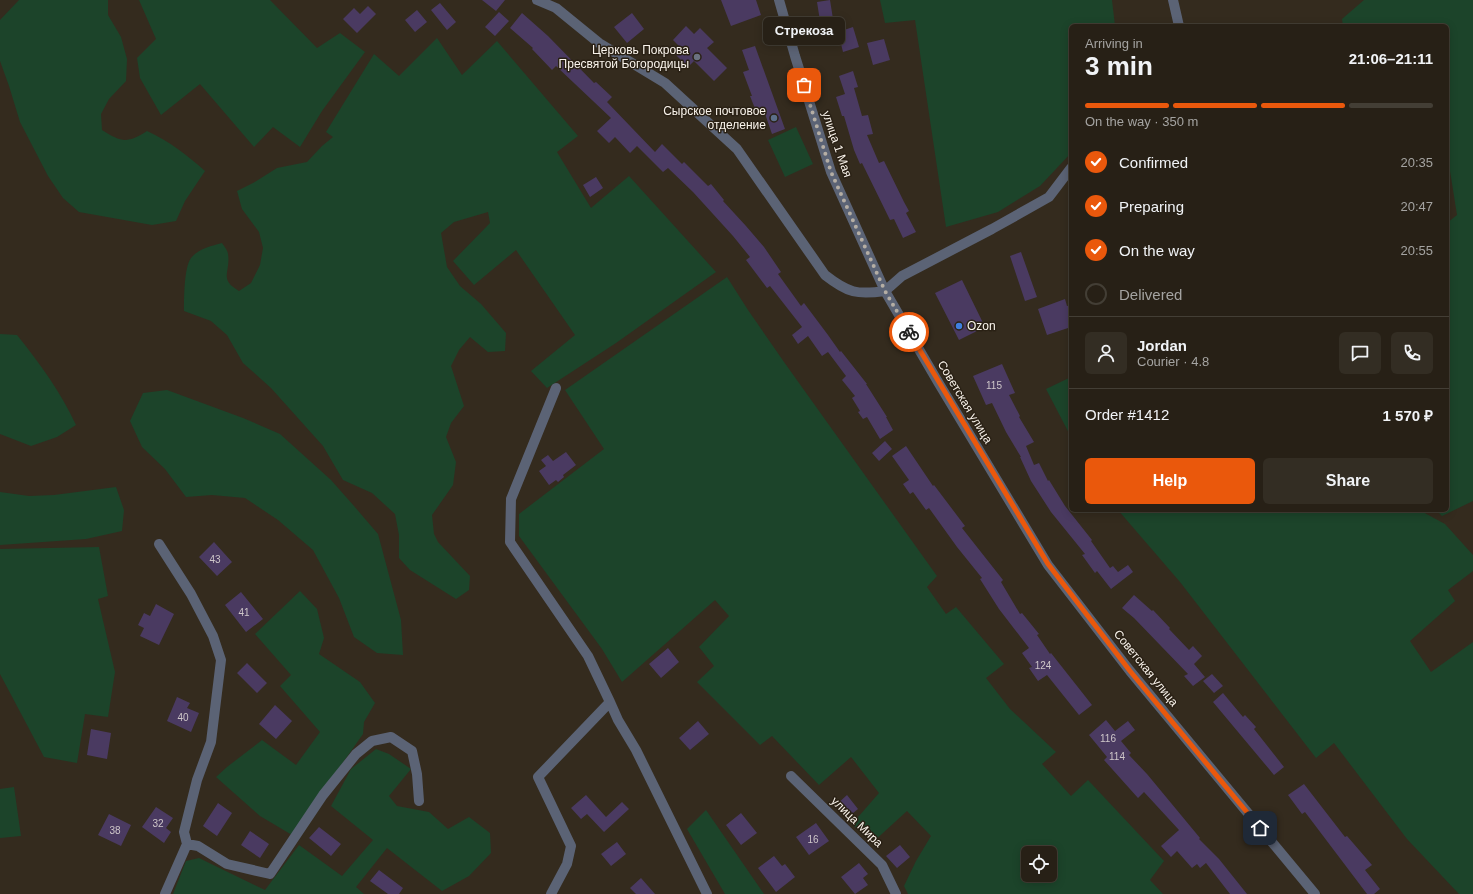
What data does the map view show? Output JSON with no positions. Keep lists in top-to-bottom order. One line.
{"streets":{"street":["улица 1 Мая","Советская улица","улица Мира"]},"crossings":[["улица 1 Мая","Советская улица"]],"places":["Церковь Покрова Пресвятой Богородицы","Стрекоза","Сырское почтовое отделение","Ozon"],"house_numbers":["115","43","41","124","40","116","114","32","38","16"],"page":{"bubble":"Стрекоза","heading":["3 min","Arriving in","21:06–21:11"],"panel":["Jordan","Courier · 4.8","Order #1412","1 570 ₽"],"bar":"On the way · 350 m","list":[["Confirmed","20:35"],["Preparing","20:47"],["On the way","20:55"],"Delivered"],"buttons":["Help","Share"]}}
